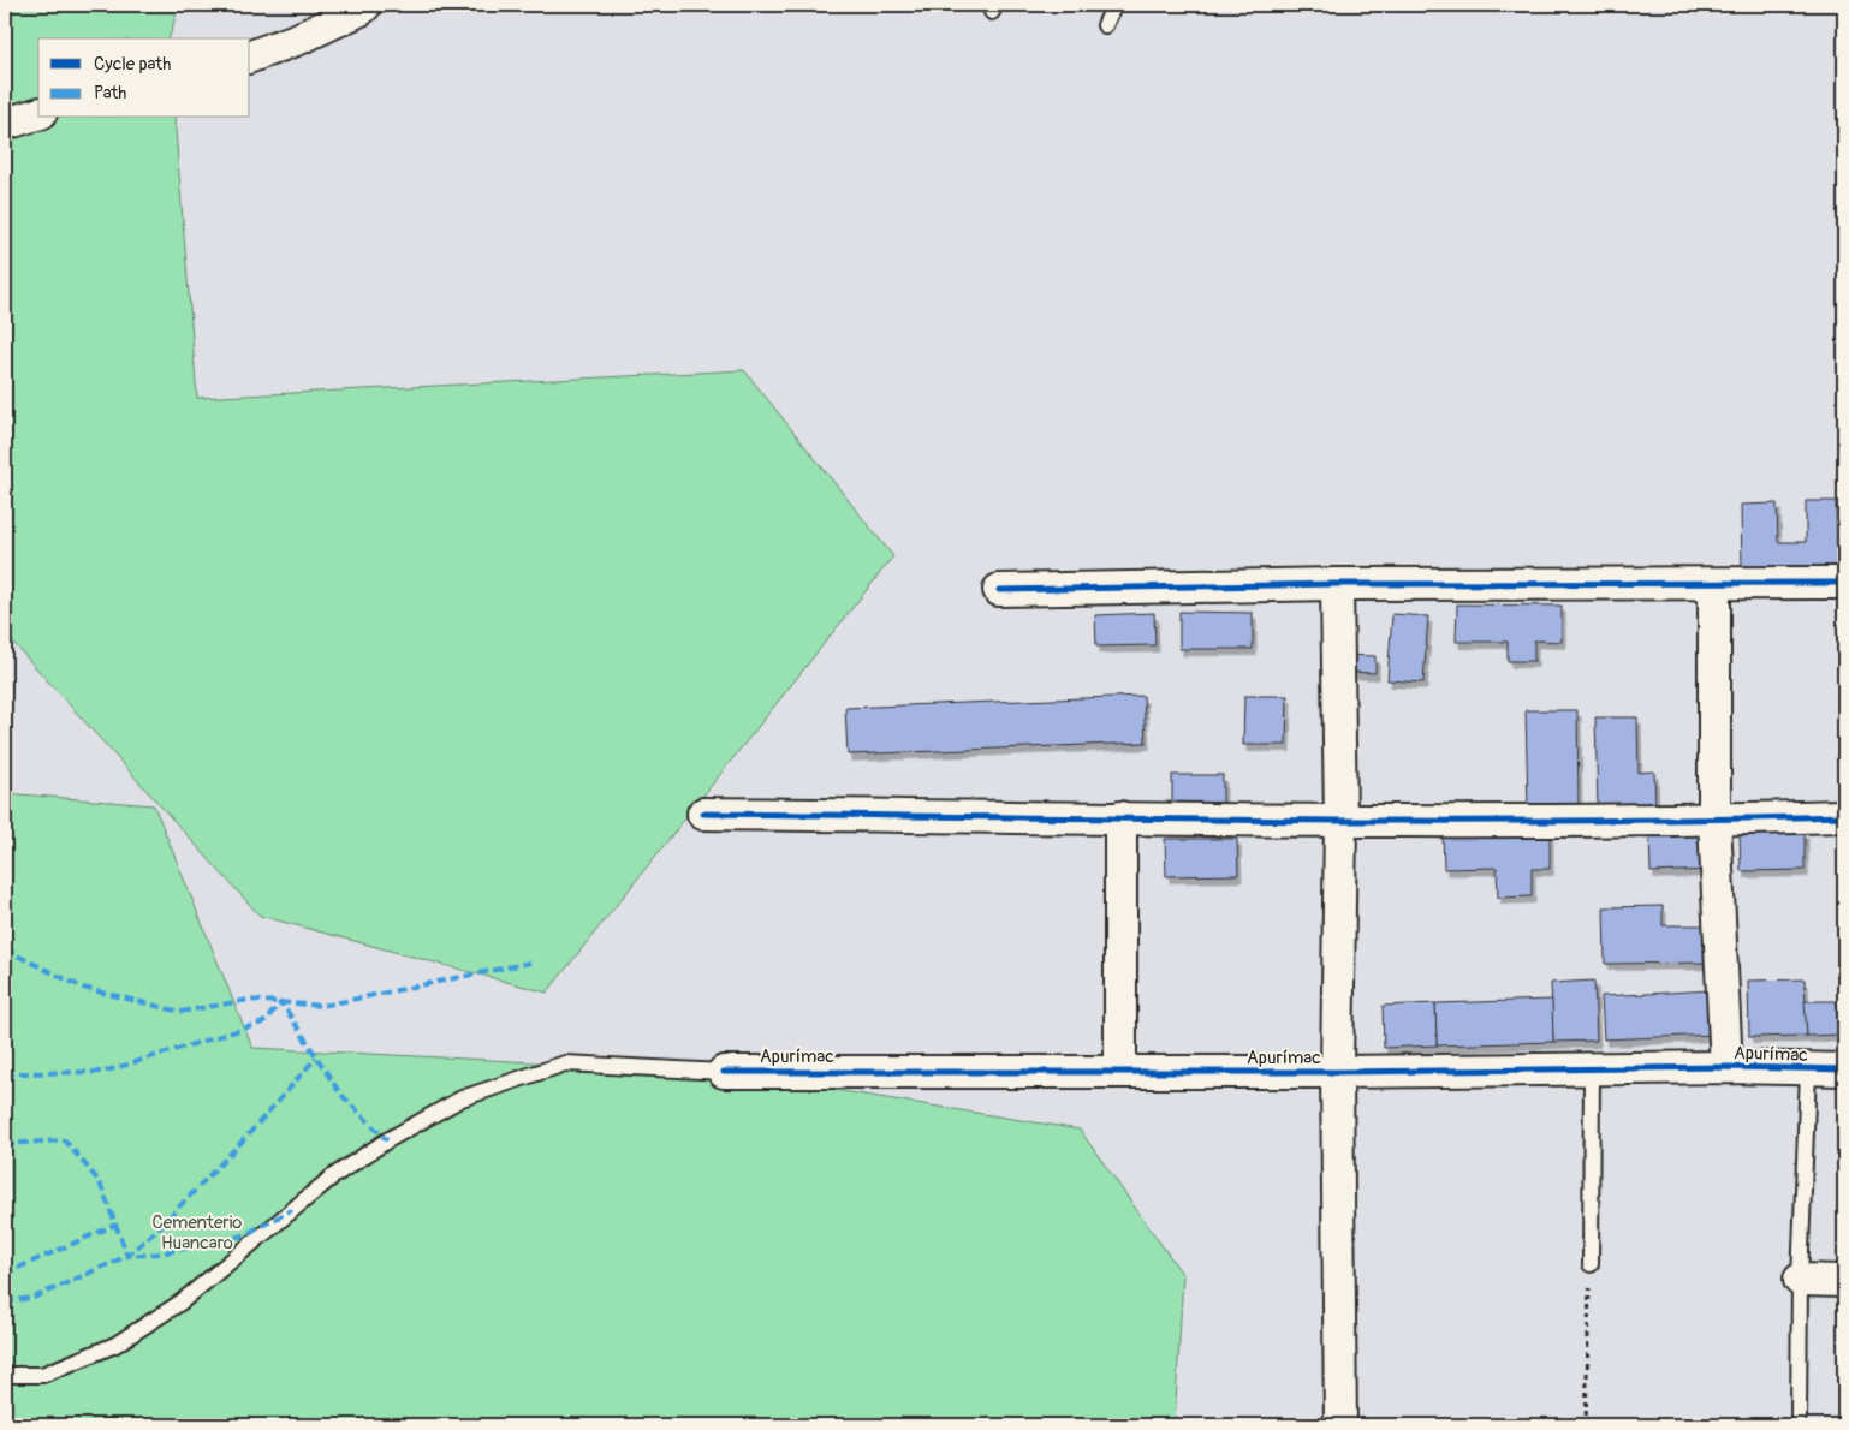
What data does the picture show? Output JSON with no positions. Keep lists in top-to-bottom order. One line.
{"streets":{"street":["Apurímac"]},"parks":["Cementerio Huancaro"],"legend":["Cycle path","Path"]}
